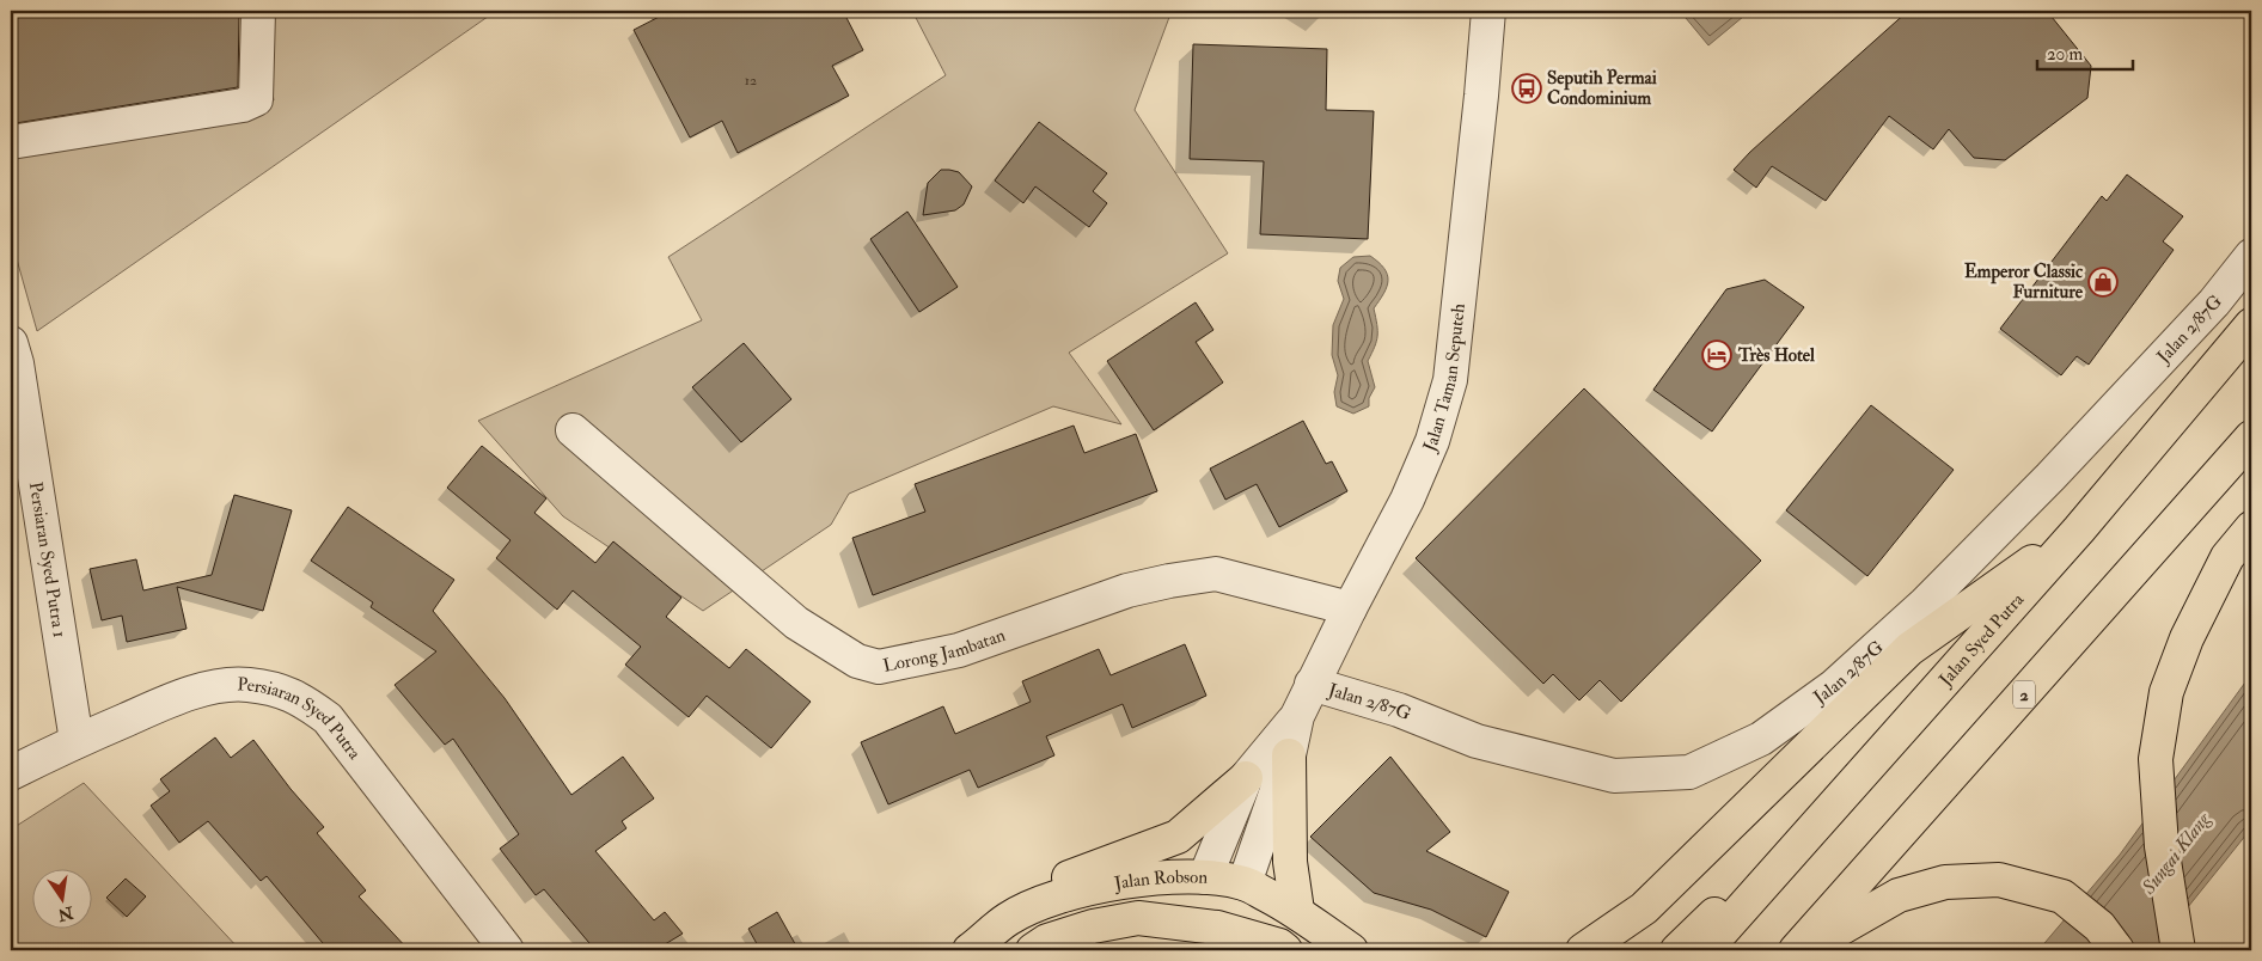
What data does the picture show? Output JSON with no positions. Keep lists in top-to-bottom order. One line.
{"streets":{"main road":["Jalan Syed Putra","2","Jalan Robson"],"street":["Jalan 2/87G","Jalan Taman Seputeh","Persiaran Syed Putra 1","Lorong Jambatan","Persiaran Syed Putra"]},"crossings":[["Jalan 2/87G","Jalan Taman Seputeh"],["Jalan Taman Seputeh","Lorong Jambatan"],["Jalan Taman Seputeh","Jalan Robson"],["Persiaran Syed Putra 1","Persiaran Syed Putra"]],"water":["Sungai Klang"],"places":{"bus stop":["Seputih Permai Condominium"],"shop":["Emperor Classic Furniture"],"hotel":["Très Hotel"]},"house_numbers":["12"],"scale_bar":"20 m","north":"bottom"}
